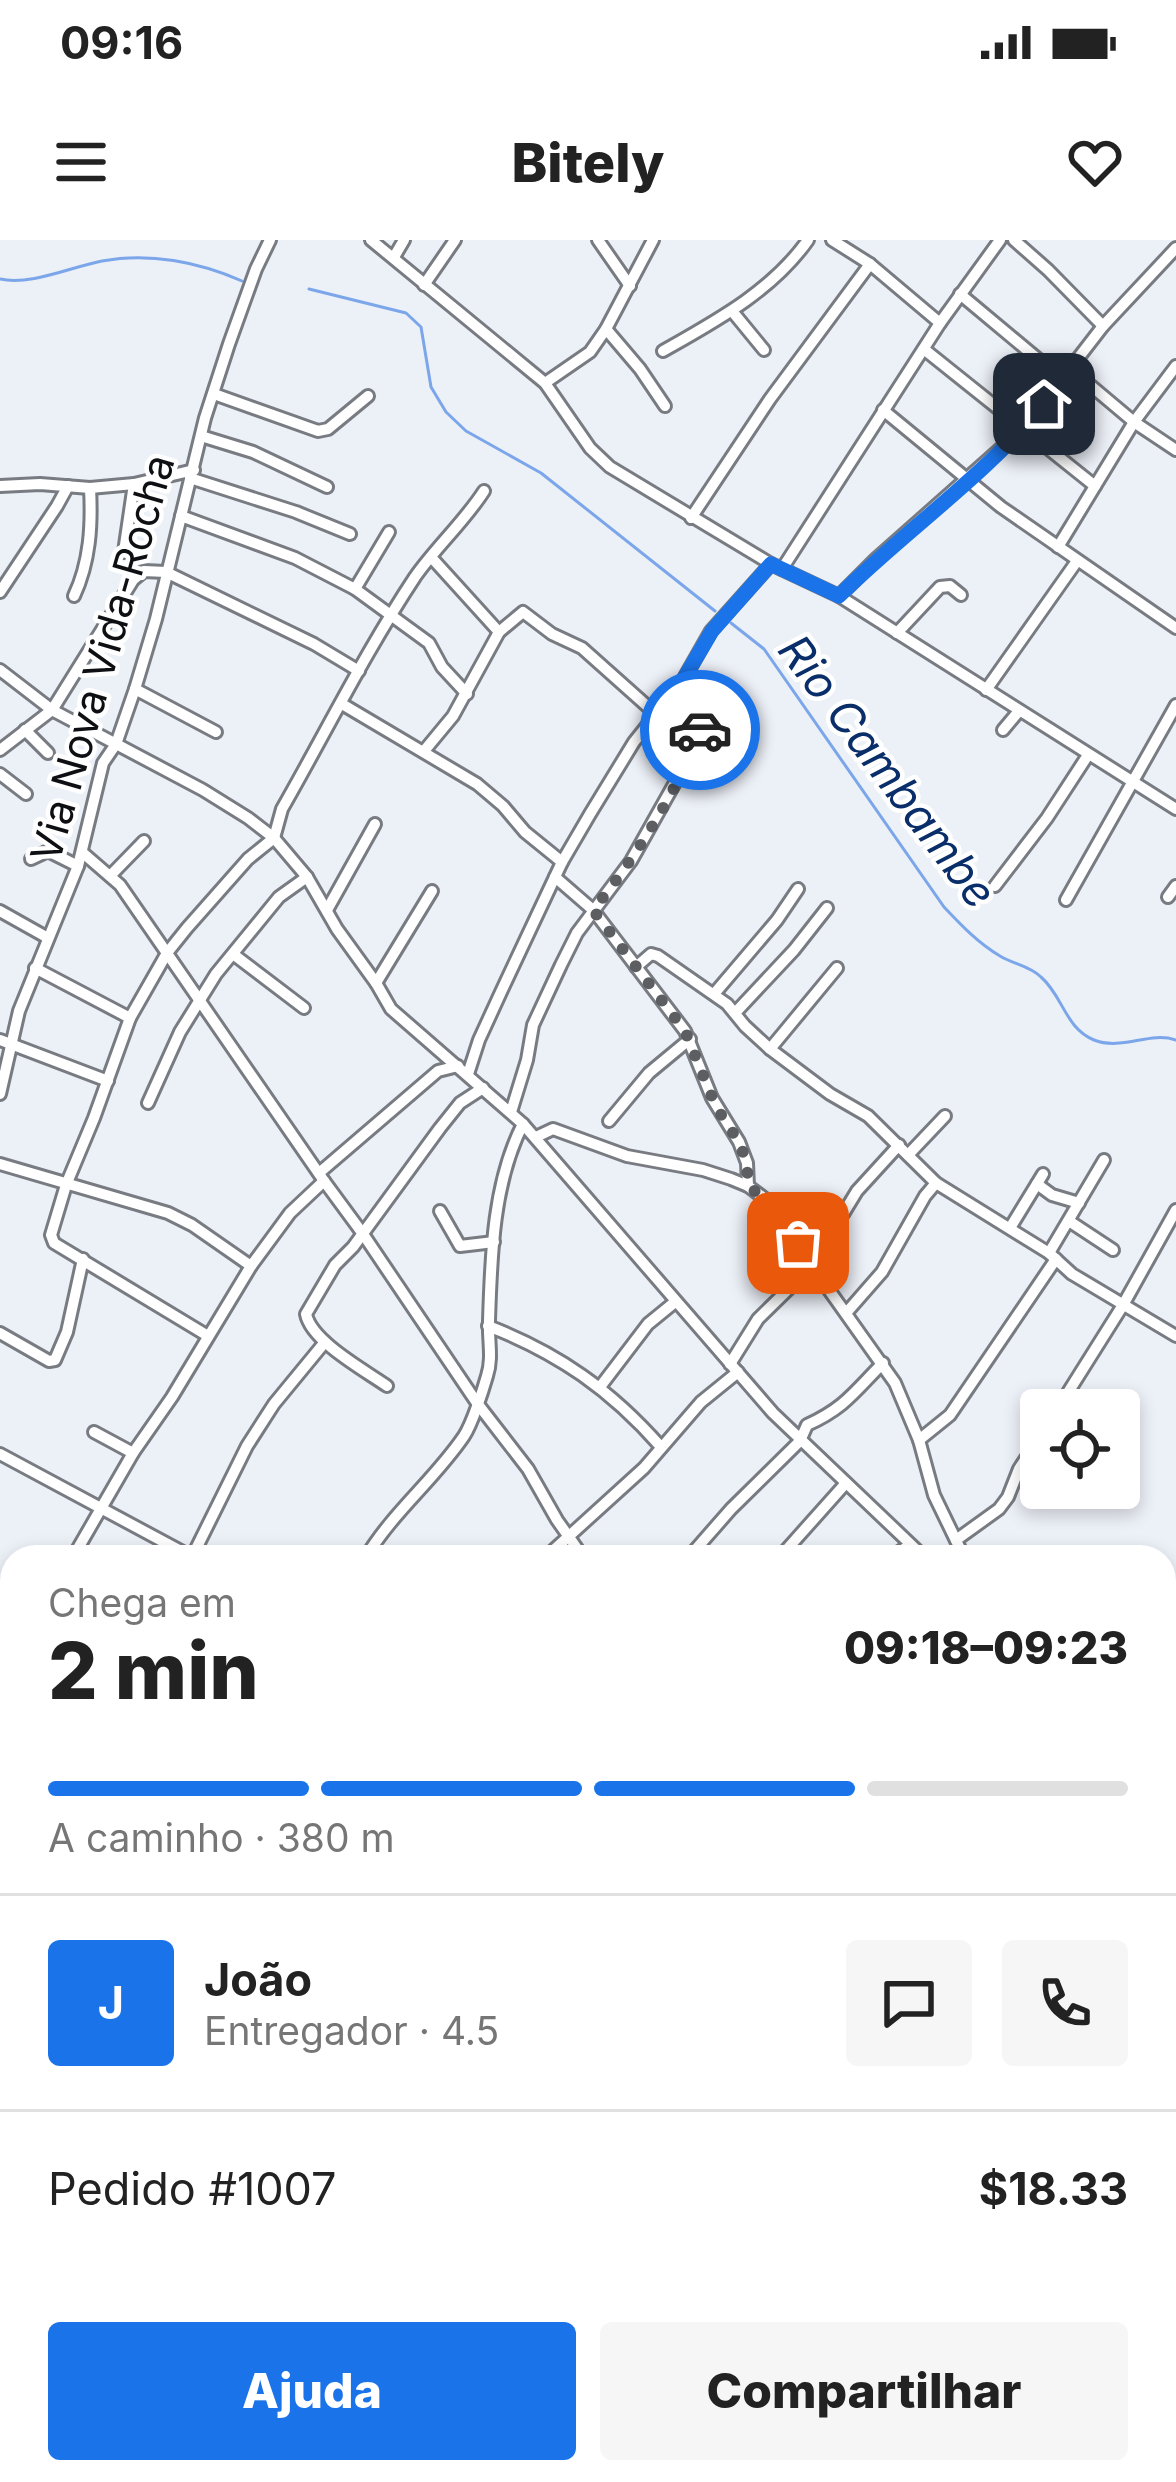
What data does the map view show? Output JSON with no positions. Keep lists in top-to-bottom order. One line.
{"streets":{"street":["Via Nova Vida-Rocha"]},"water":["Rio Cambambe"],"page":{"status":"09:16","header":"Bitely","heading":["2 min","Chega em","09:18–09:23"],"panel":["João","Entregador · 4.5","Pedido #1007","$18.33"],"bar":"A caminho · 380 m","round":"J","buttons":["Ajuda","Compartilhar"]}}
